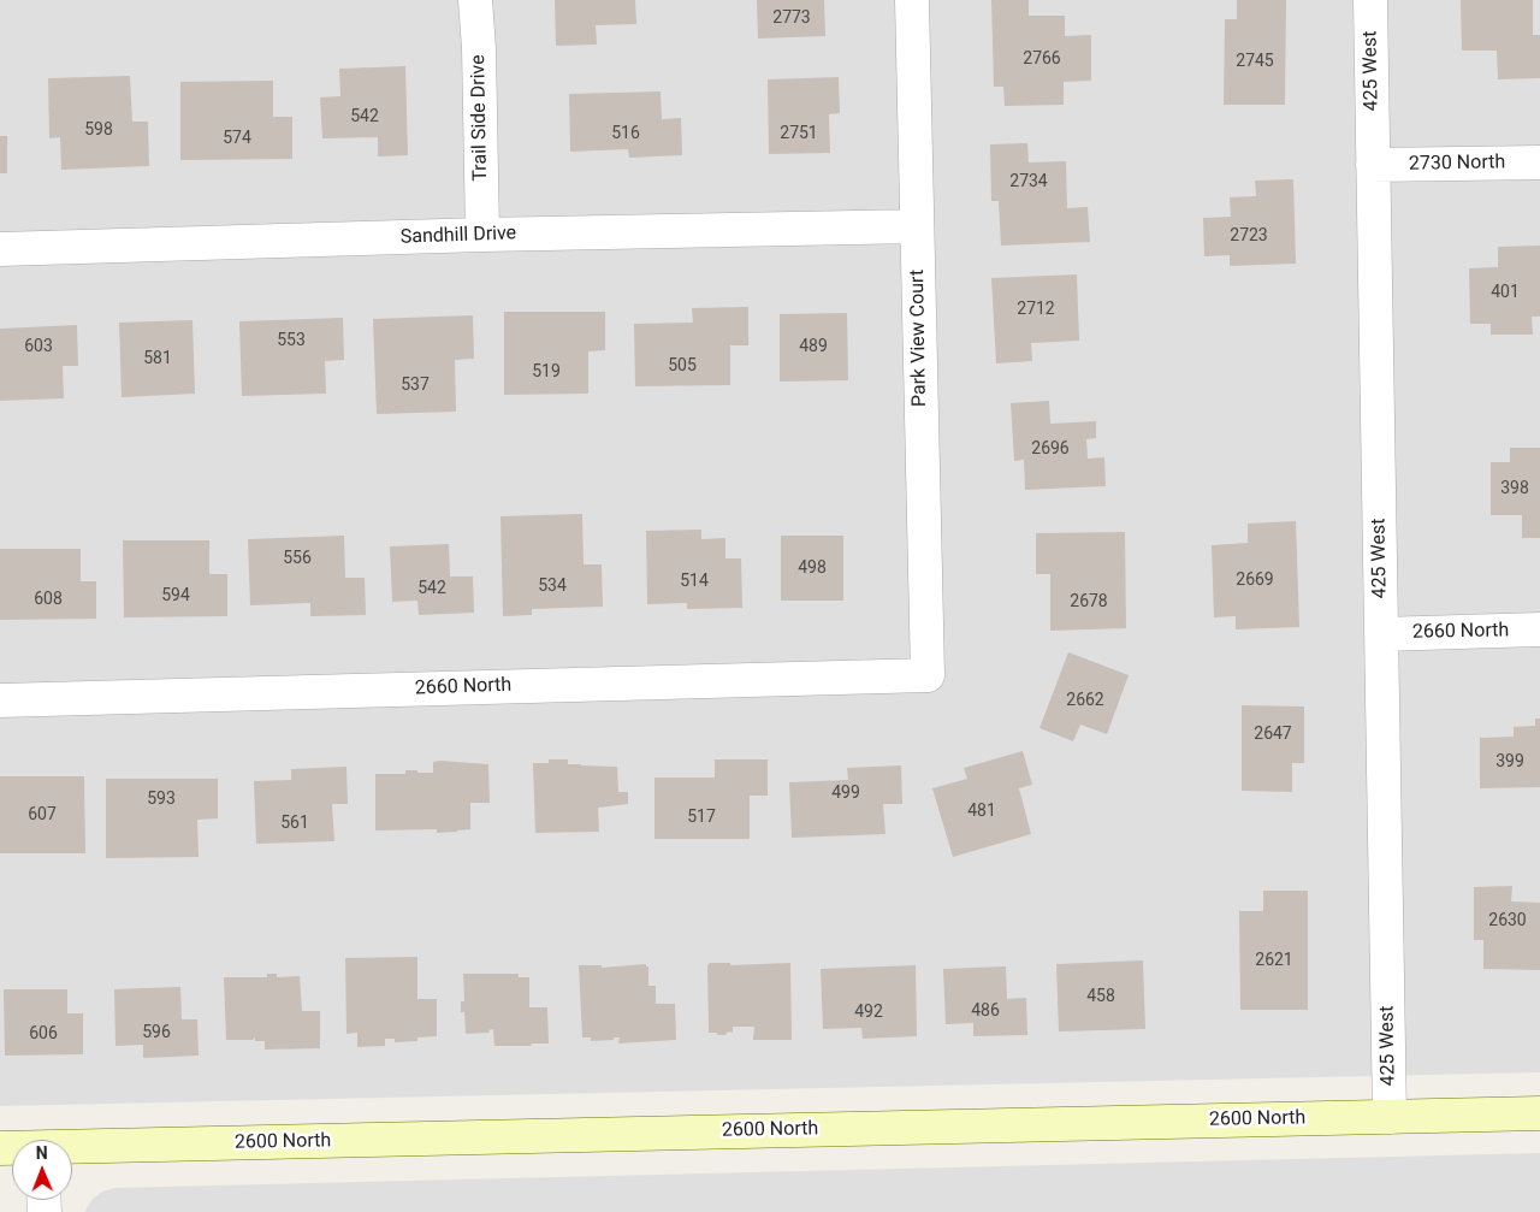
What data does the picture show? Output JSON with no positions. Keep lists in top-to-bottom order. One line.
{"streets":{"street":["425 West","Trail Side Drive","2730 North","Sandhill Drive","Park View Court","2660 North","2600 North"]},"crossings":[["425 West","2730 North"],["425 West","2660 North"],["425 West","2600 North"],["Trail Side Drive","Sandhill Drive"],["Sandhill Drive","Park View Court"],["Park View Court","2660 North"]],"house_numbers":["2773","2766","2745","542","598","516","2751","574","2734","2723","401","2712","553","603","489","581","505","519","537","2696","398","556","498","2669","514","534","542","594","608","2678","2662","2647","399","499","593","481","607","517","561","2630","2621","458","486","492","596","606"],"north":"top"}
